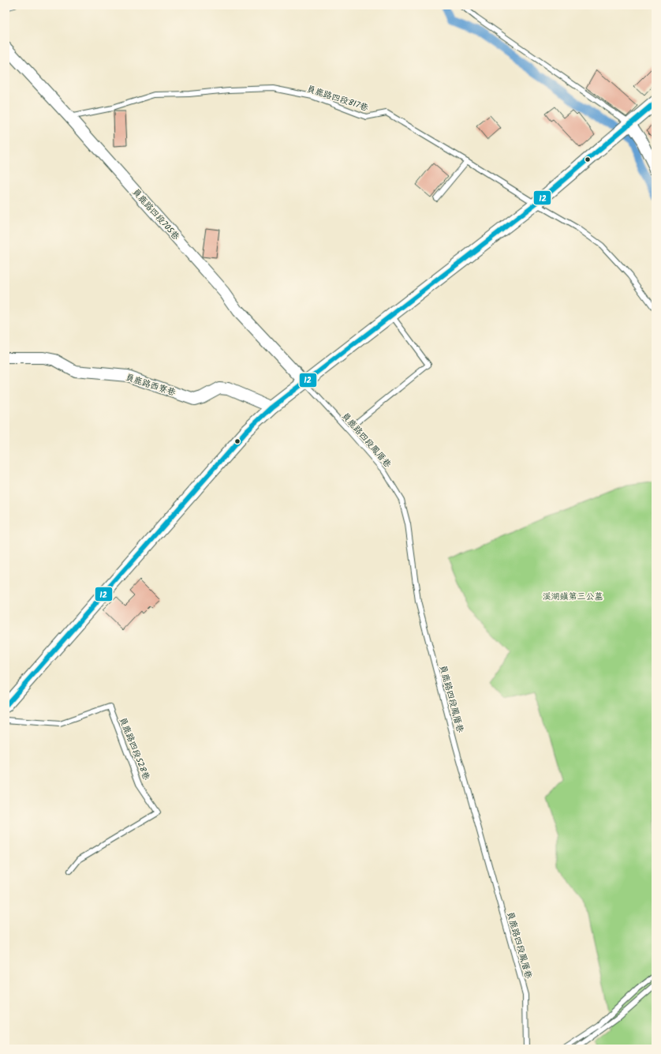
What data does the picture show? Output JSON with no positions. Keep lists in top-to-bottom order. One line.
{"streets":{"street":["員鹿路四段705巷","員鹿路西寮巷"],"lane":["員鹿路四段817巷","員鹿路四段鳳厝巷","員鹿路四段528巷"]},"crossings":[["員鹿路四段817巷","員鹿路四段705巷"],["員鹿路四段705巷","員鹿路四段鳳厝巷"]],"parks":["溪湖鎮第三公墓"],"lines":["transit line 12"]}
